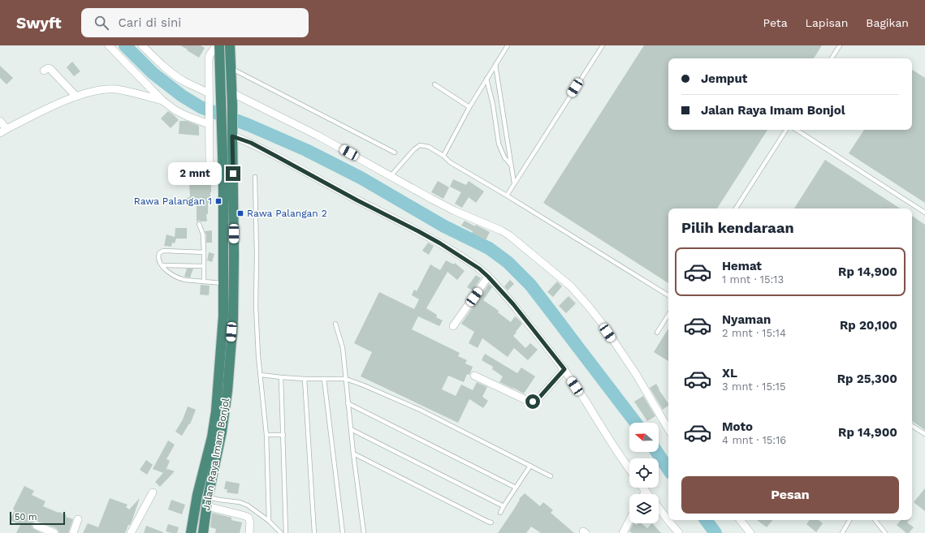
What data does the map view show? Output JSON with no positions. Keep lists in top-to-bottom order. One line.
{"streets":{"highway":["Jalan Raya Imam Bonjol"]},"places":{"transit":["Rawa Palangan 1","Rawa Palangan 2"]},"scale_bar":"50 m","north":"left","page":{"header":"Swyft","search":"Cari di sini","nav":["Peta","Lapisan","Bagikan"],"banner":["Jemput","Jalan Raya Imam Bonjol"],"bubble":"2 mnt","heading":"Pilih kendaraan","list":[{"name":"Hemat","note":"1 mnt · 15:13","value":"Rp 14,900"},{"name":"Nyaman","note":"2 mnt · 15:14","value":"Rp 20,100"},{"name":"XL","note":"3 mnt · 15:15","value":"Rp 25,300"},{"name":"Moto","note":"4 mnt · 15:16","value":"Rp 14,900"}],"buttons":"Pesan","scale":"50 m"}}
